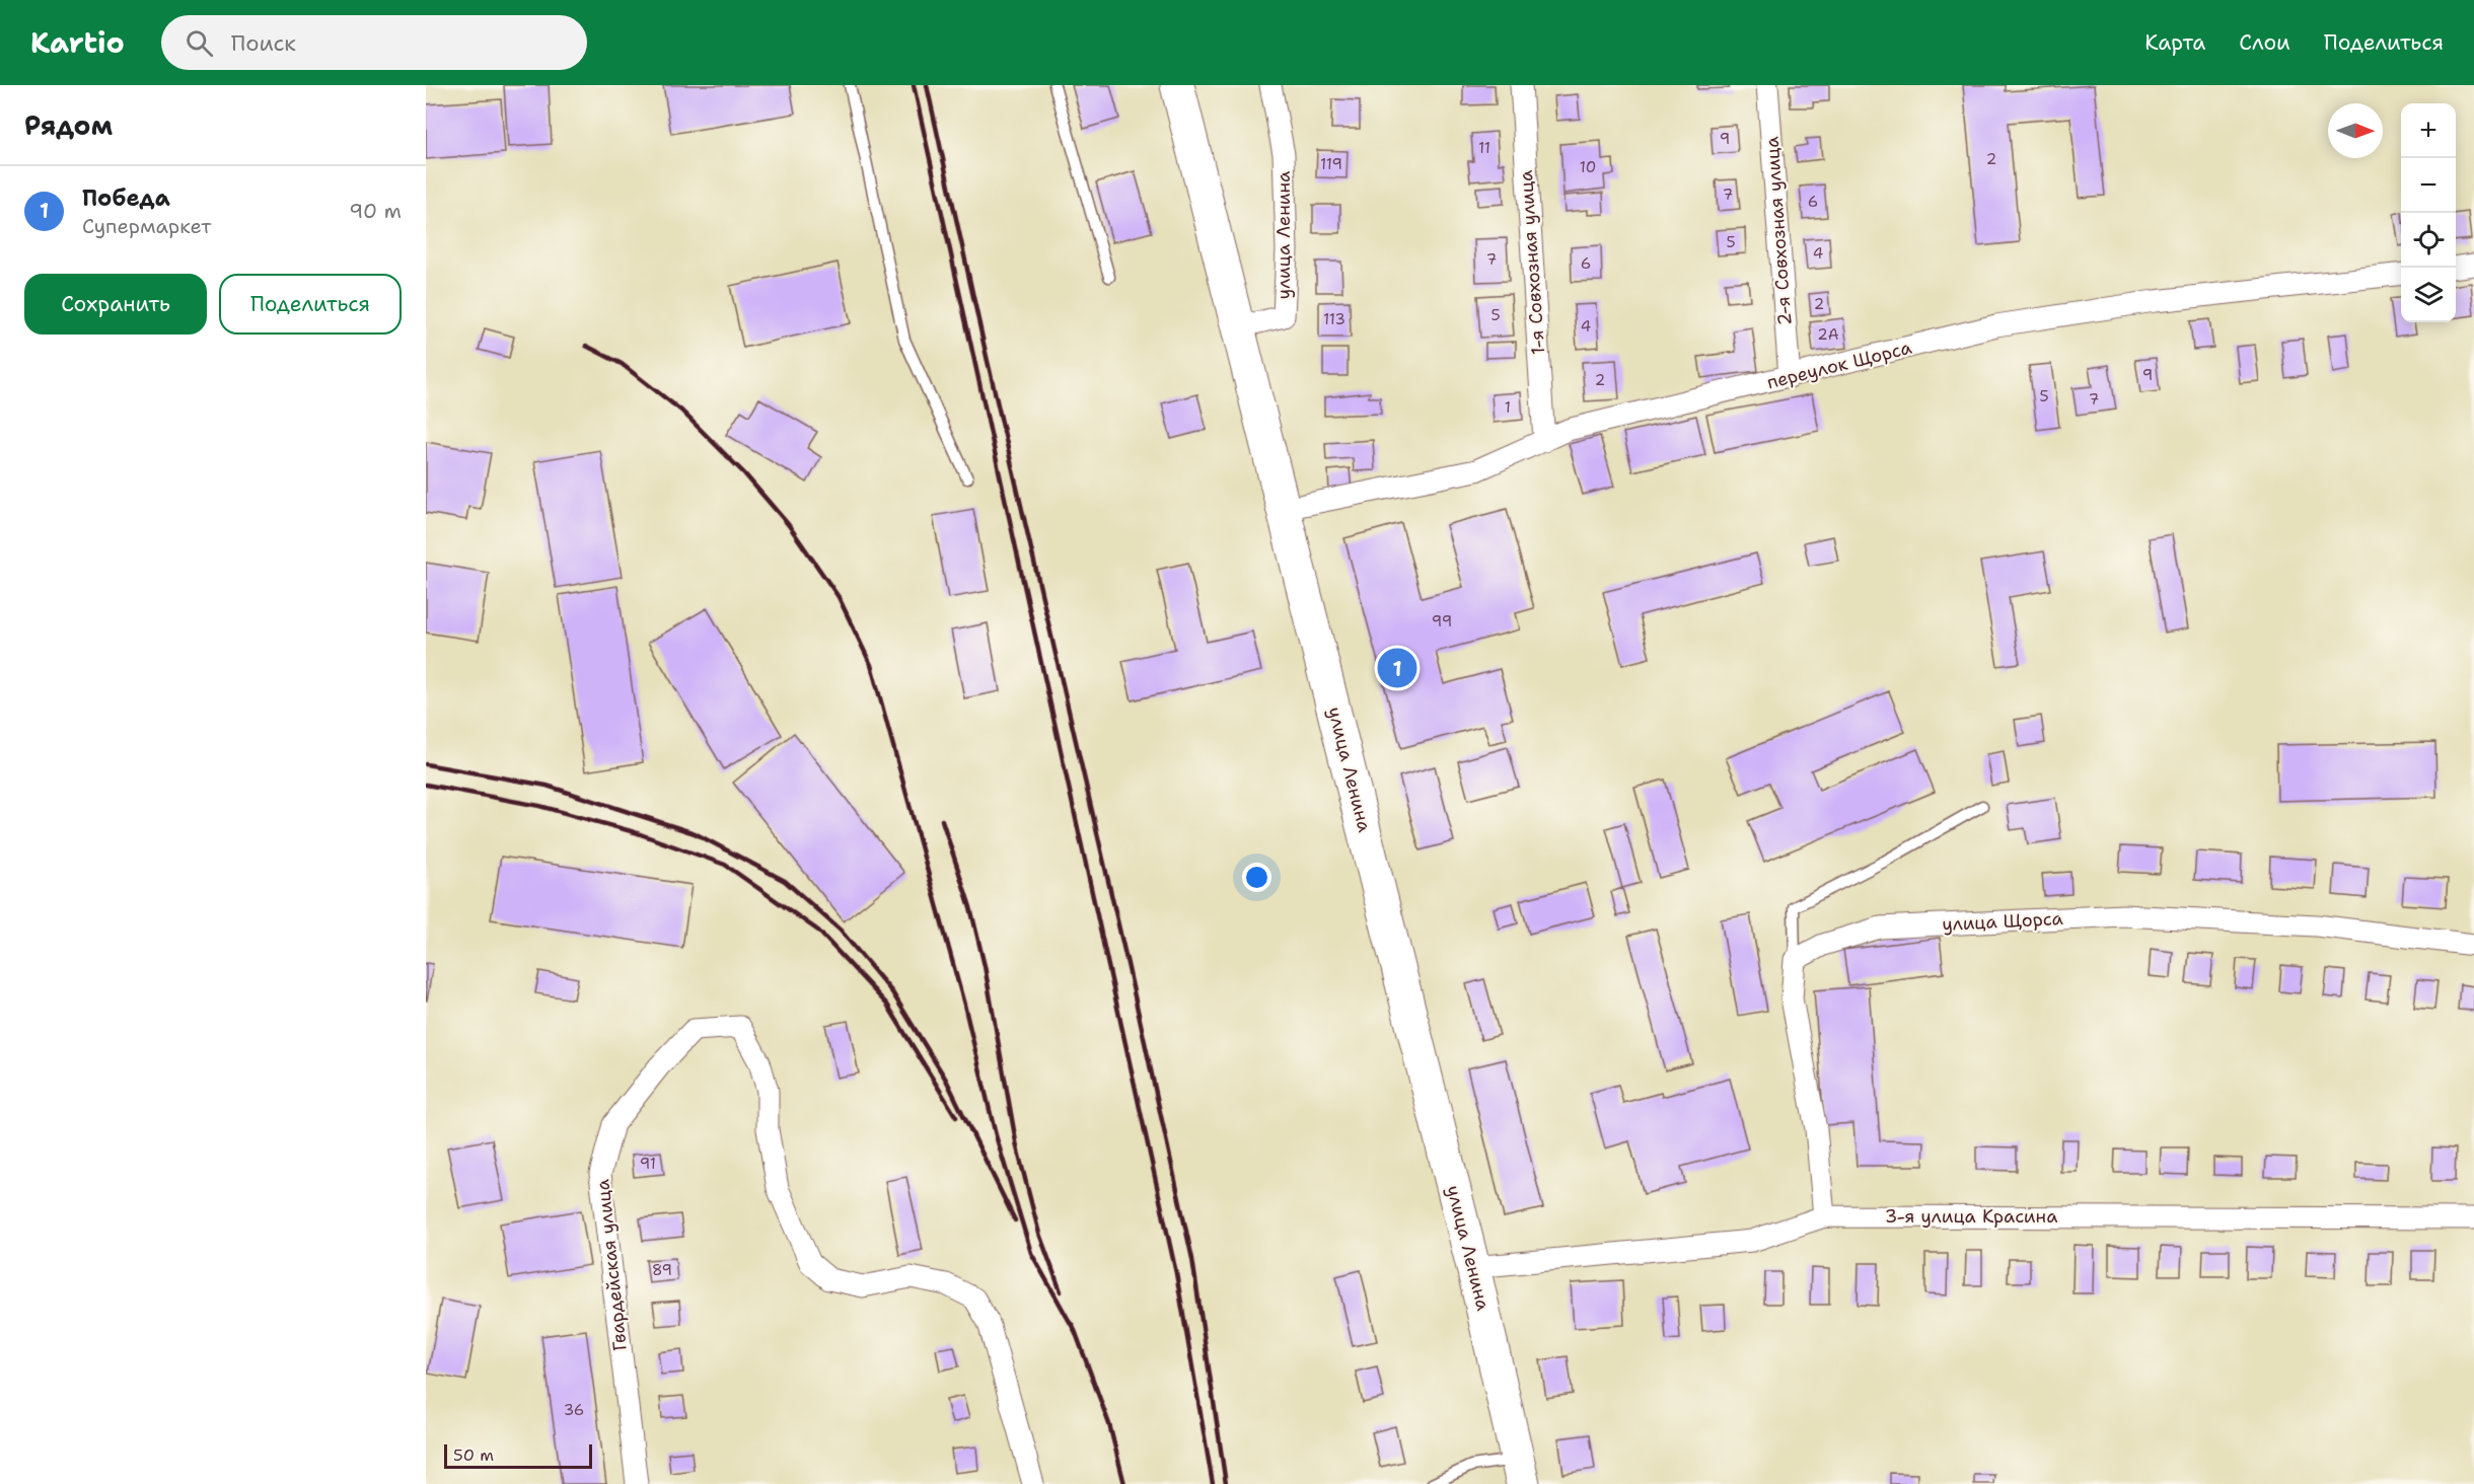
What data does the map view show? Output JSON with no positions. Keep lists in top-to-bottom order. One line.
{"streets":{"main road":["улица Ленина"],"street":["2-я Совхозная улица","1-я Совхозная улица","переулок Щорса","улица Щорса","3-я улица Красина","Гвардейская улица"]},"crossings":[["2-я Совхозная улица","переулок Щорса"],["улица Ленина","переулок Щорса"],["улица Ленина","3-я улица Красина"],["1-я Совхозная улица","переулок Щорса"]],"house_numbers":["9","11","2","119","10","7","6","5","4","7","6","2","5","113","4","2А","9","2","5","7","1","99","91","89","36"],"scale_bar":"50 m","north":"right","page":{"header":"Kartio","search":"Поиск","nav":["Карта","Слои","Поделиться"],"heading":"Рядом","map_buttons":["+","−"],"list":[{"mark":"1","name":"Победа","note":"Супермаркет","value":"90 m"}],"buttons":["Сохранить","Поделиться"],"pins":"1","scale":"50 m"}}
